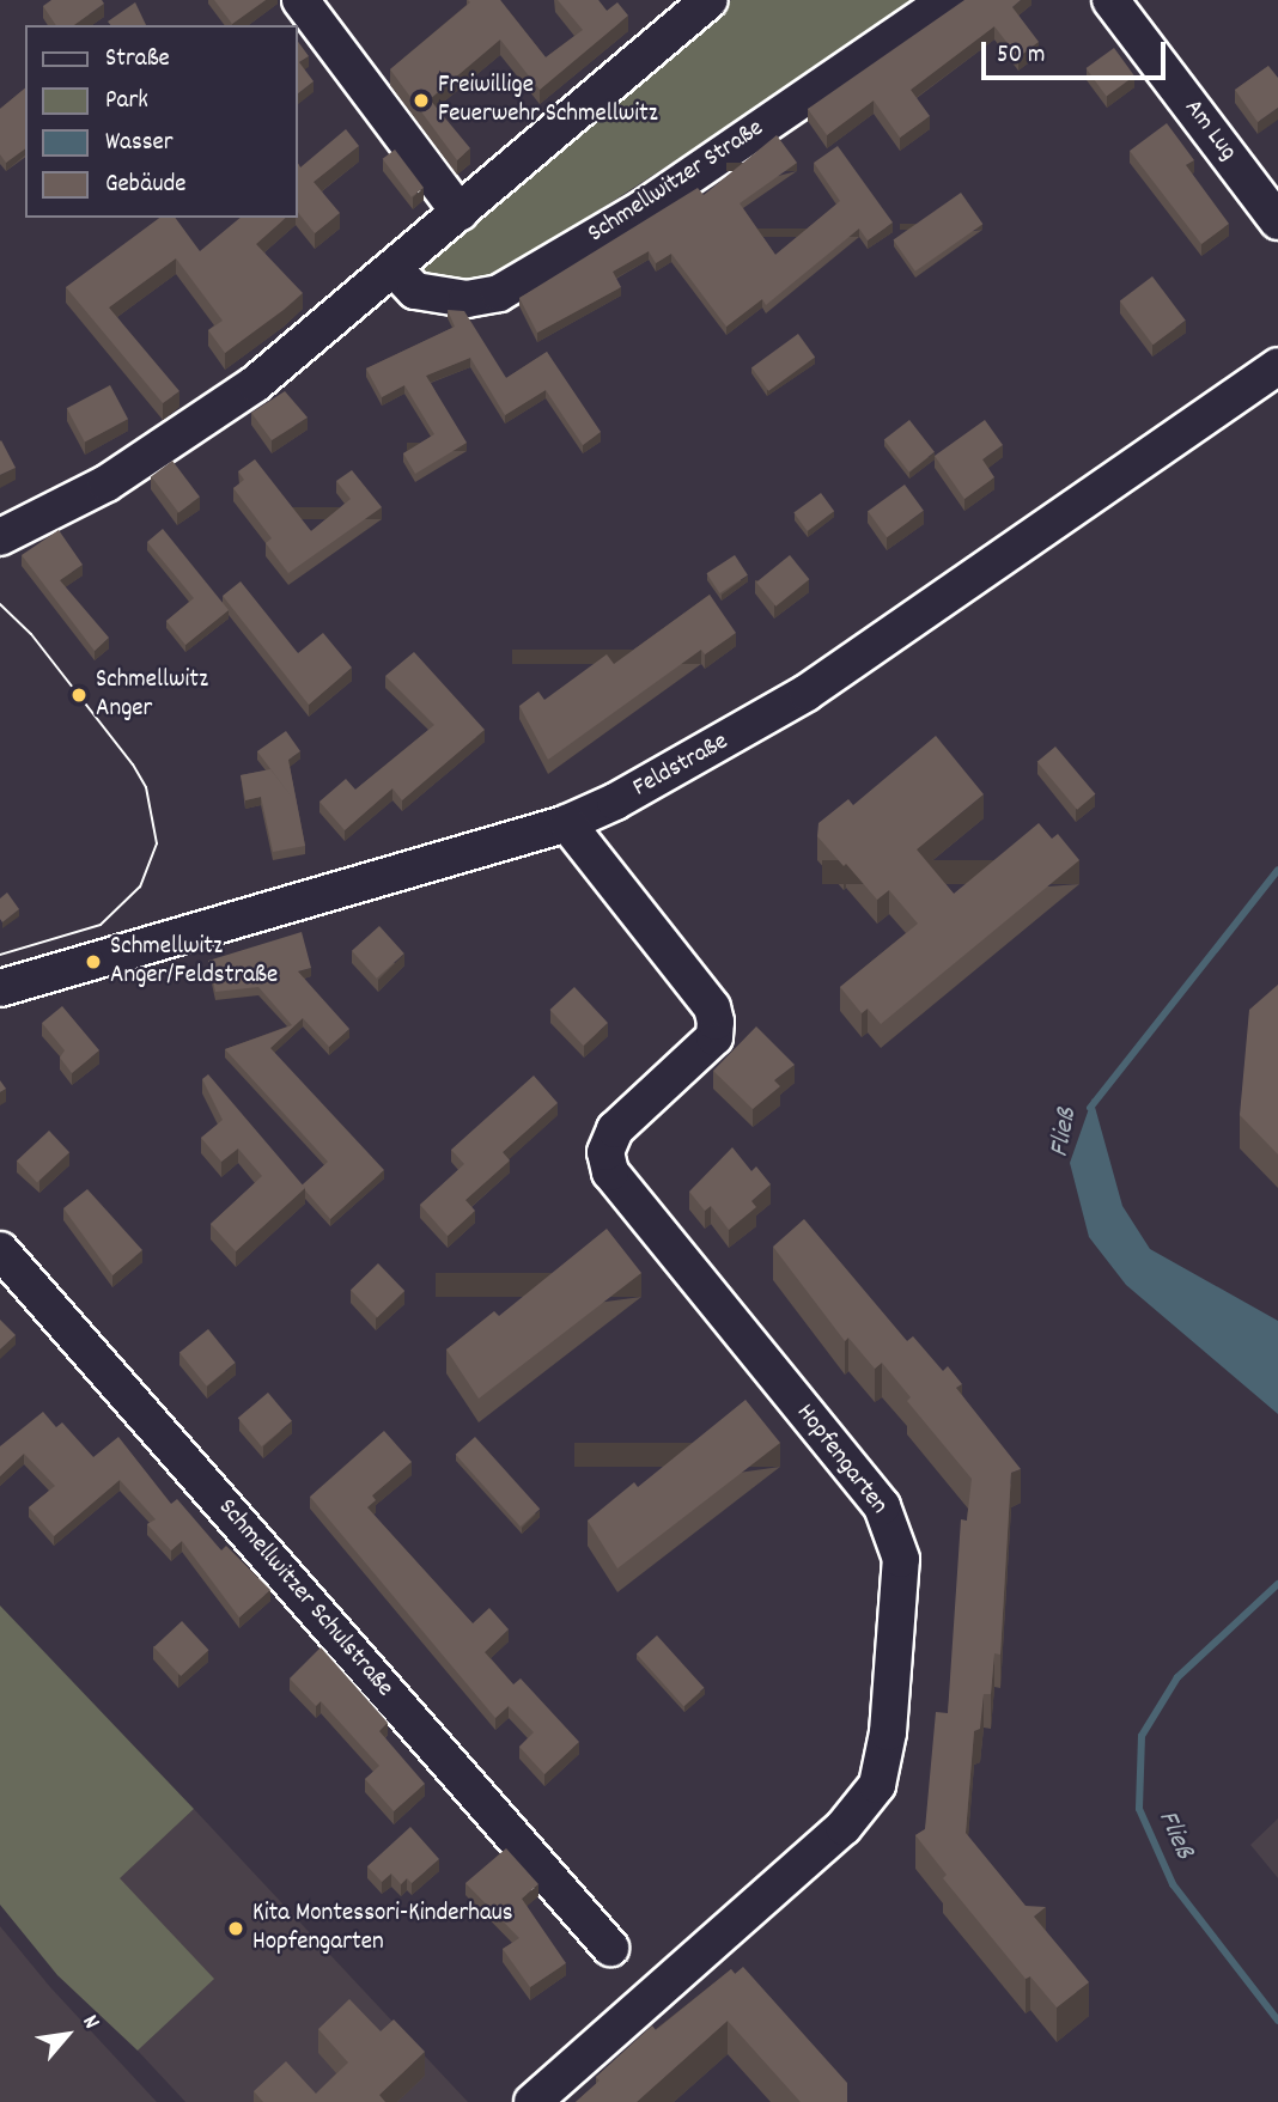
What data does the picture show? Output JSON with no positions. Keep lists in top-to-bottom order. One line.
{"streets":{"street":["Am Lug","Schmellwitzer Straße","Feldstraße","Hopfengarten","Schmellwitzer Schulstraße"]},"crossings":[["Feldstraße","Hopfengarten"]],"water":["Fließ"],"places":["Freiwillige Feuerwehr Schmellwitz","Schmellwitz Anger","Schmellwitz Anger/Feldstraße","Kita Montessori-Kinderhaus Hopfengarten"],"legend":["Straße","Park","Wasser","Gebäude"],"scale_bar":"50 m","north":"top right"}
